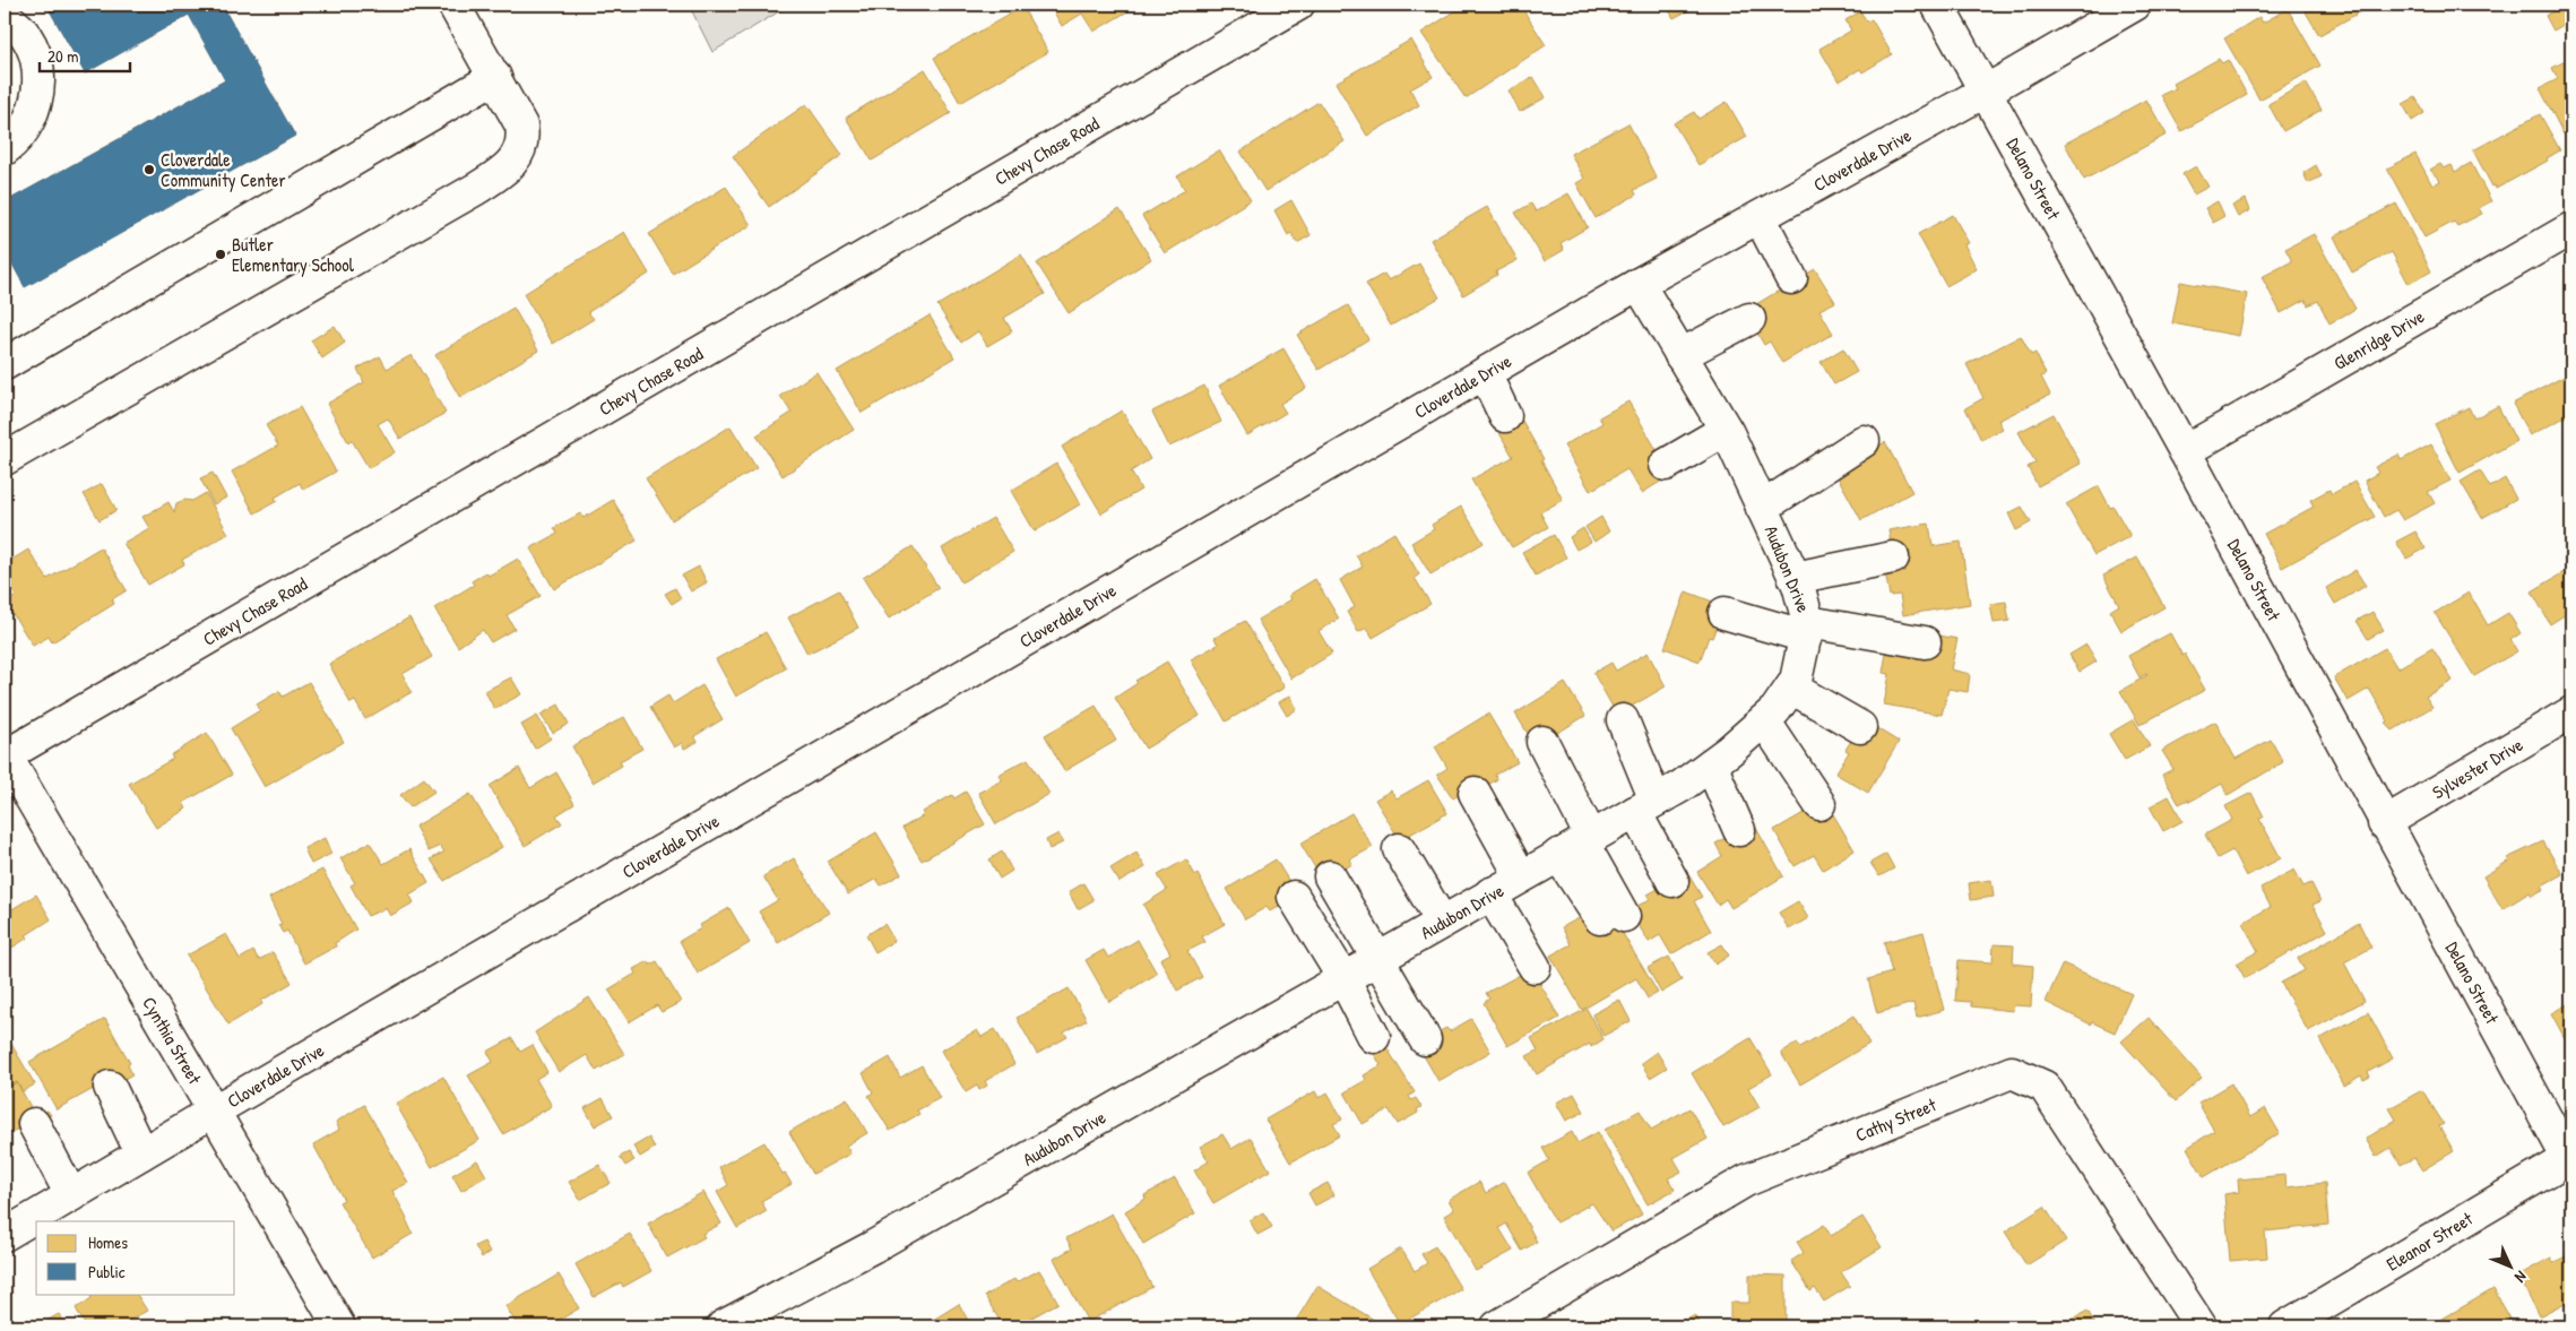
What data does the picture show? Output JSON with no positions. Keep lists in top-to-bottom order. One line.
{"streets":{"street":["Chevy Chase Road","Cloverdale Drive","Delano Street","Glenridge Drive","Audubon Drive","Sylvester Drive","Cynthia Street","Cathy Street","Eleanor Street"]},"crossings":[["Chevy Chase Road","Cynthia Street"],["Cloverdale Drive","Delano Street"],["Cloverdale Drive","Audubon Drive"],["Cloverdale Drive","Cynthia Street"],["Delano Street","Glenridge Drive"],["Delano Street","Sylvester Drive"],["Delano Street","Eleanor Street"]],"places":["Cloverdale Community Center","Butler Elementary School"],"legend":["Homes","Public"],"scale_bar":"20 m","north":"bottom right"}
